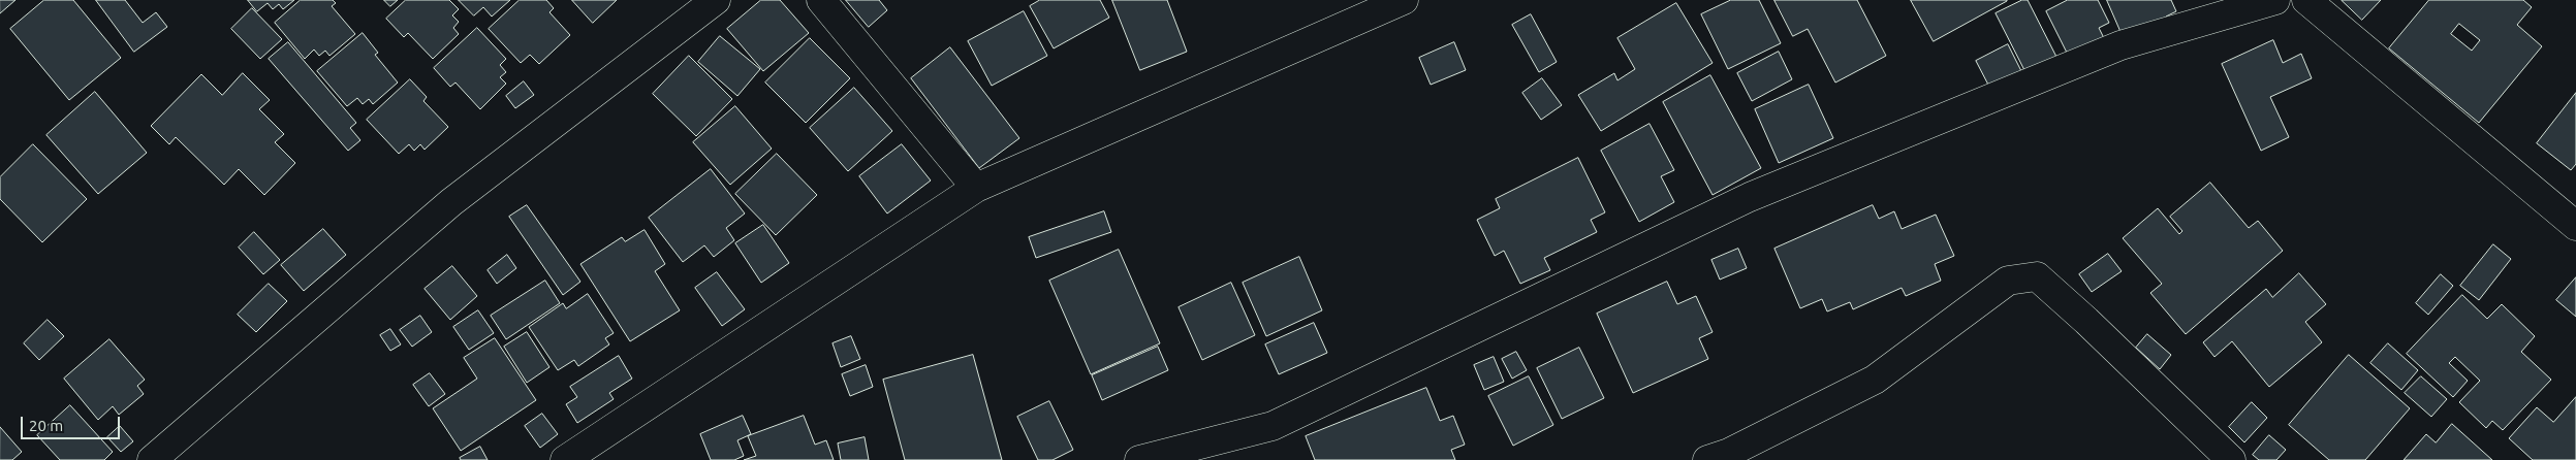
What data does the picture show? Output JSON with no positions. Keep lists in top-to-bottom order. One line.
{"scale_bar":"20 m"}
